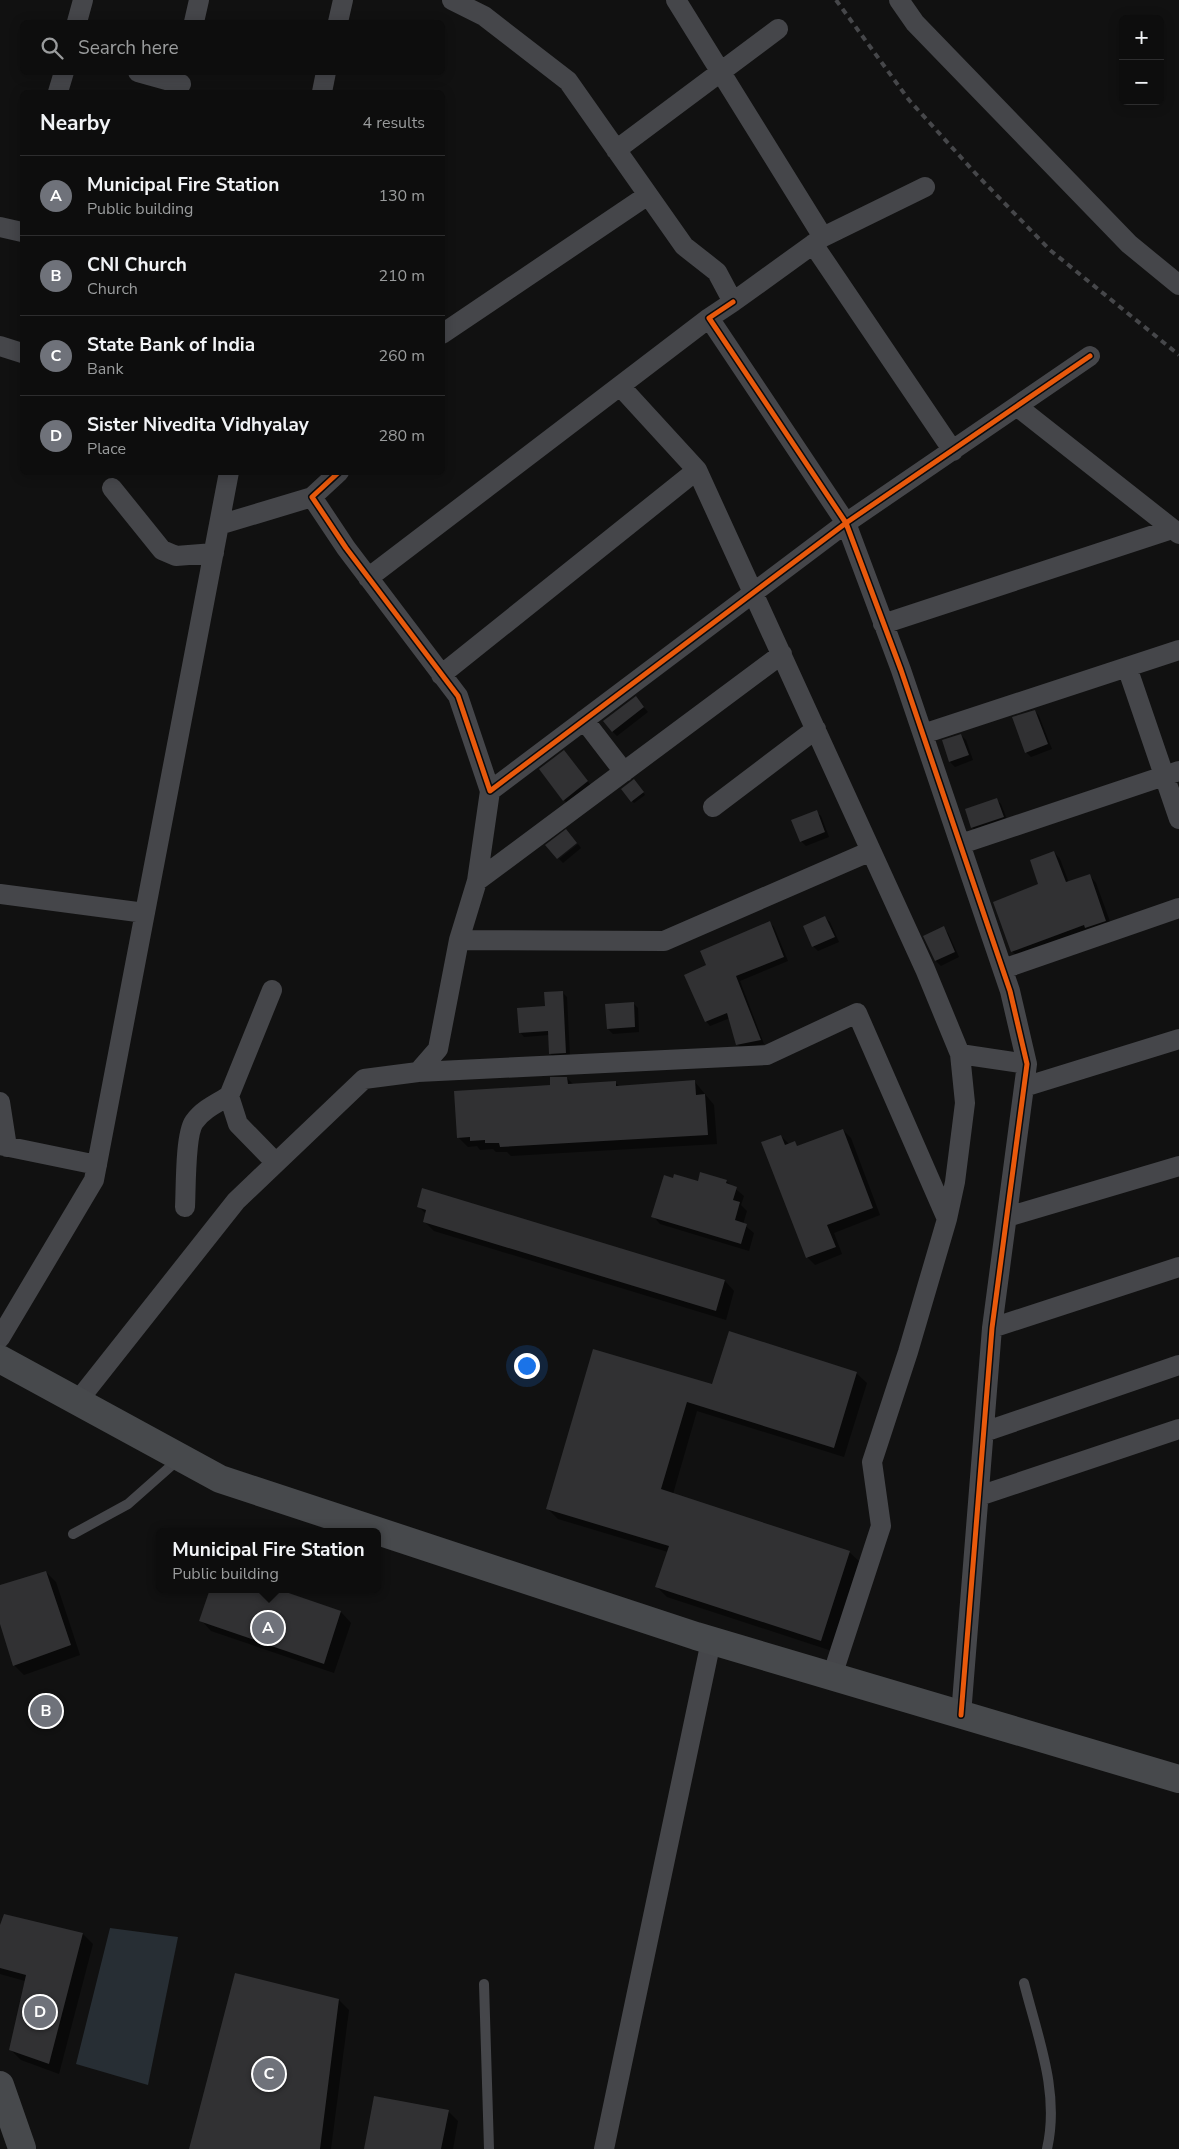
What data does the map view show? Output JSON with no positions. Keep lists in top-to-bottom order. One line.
{"page":{"map_buttons":["+","−"],"search":"Search here","heading":["Nearby","4 results"],"list":[{"mark":"A","name":"Municipal Fire Station","note":"Public building","value":"130 m"},{"mark":"B","name":"CNI Church","note":"Church","value":"210 m"},{"mark":"C","name":"State Bank of India","note":"Bank","value":"260 m"},{"mark":"D","name":"Sister Nivedita Vidhyalay","note":"Place","value":"280 m"}],"popup":["Municipal Fire Station","Public building"],"pins":["A","B","D","C"]}}
